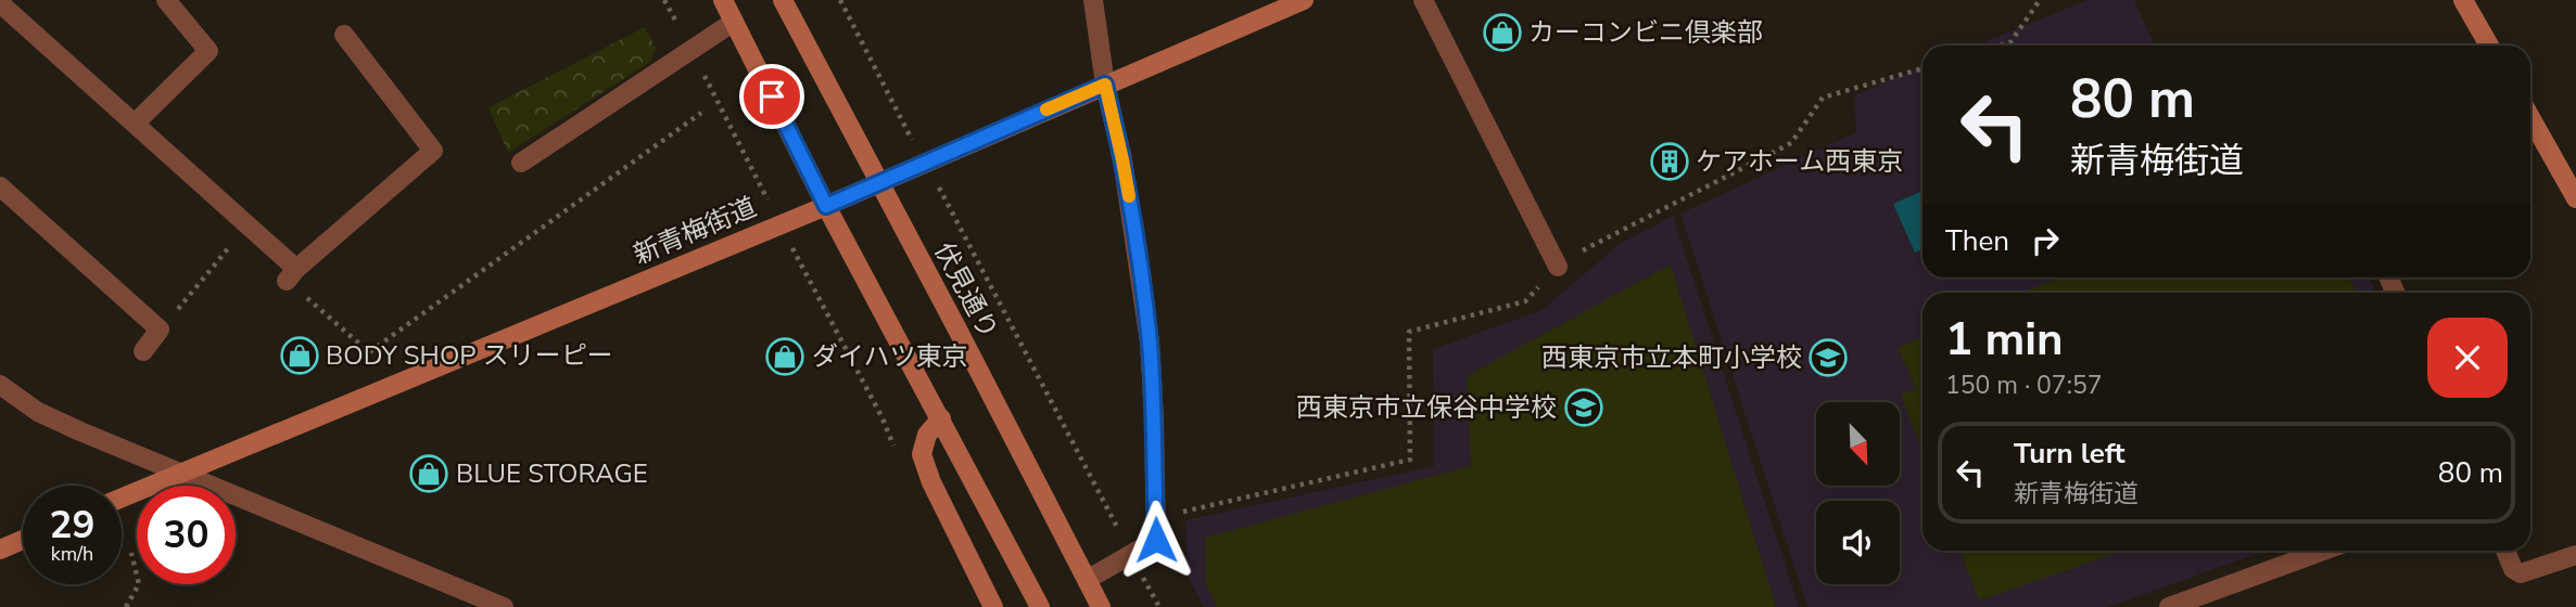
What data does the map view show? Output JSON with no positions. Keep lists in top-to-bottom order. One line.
{"streets":{"main road":["新青梅街道","伏見通り"]},"crossings":[["新青梅街道","伏見通り"]],"places":{"shop":["カーコンビニ倶楽部","BODY SHOP スリーピー","ダイハツ東京","BLUE STORAGE"],"building":["ケアホーム西東京"],"school or university":["西東京市立本町小学校","西東京市立保谷中学校"]},"north":"bottom right","page":{"turn":["80 m","新青梅街道"],"then":"Then","heading":["1 min","150 m · 07:57"],"list":[{"name":"Turn left","note":"新青梅街道","value":"80 m"}],"speed":"29 km/h","limit":"30"}}
